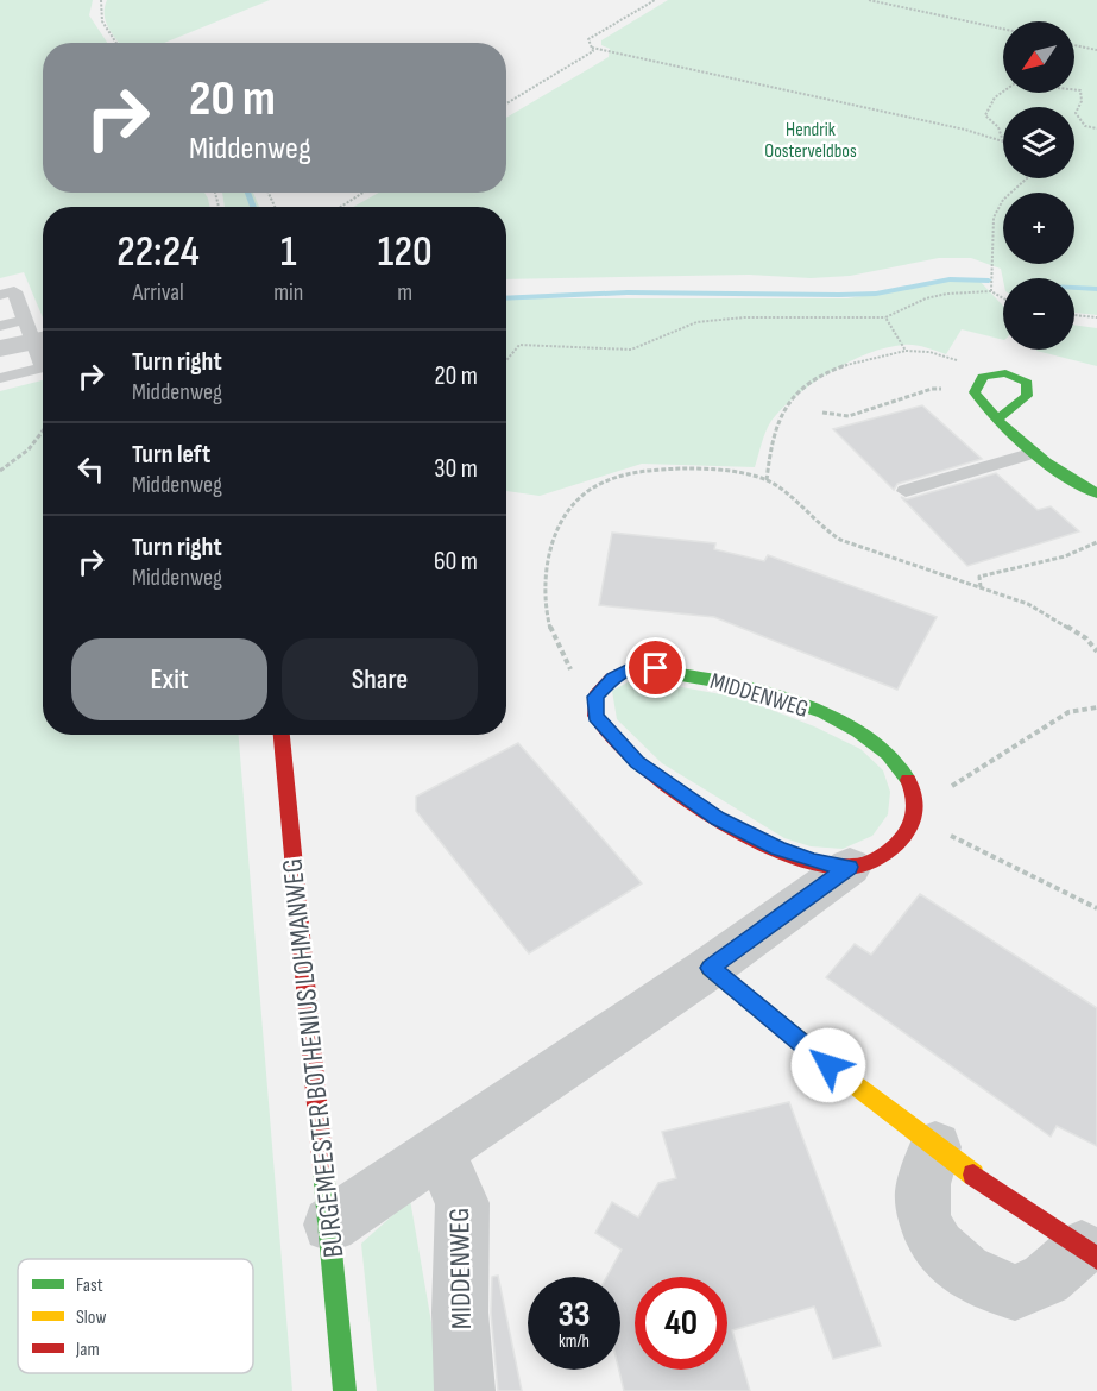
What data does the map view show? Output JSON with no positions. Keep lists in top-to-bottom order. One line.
{"streets":{"street":["MIDDENWEG","BURGEMEESTER BOTHENIUS LOHMANWEG"]},"parks":["Hendrik Oosterveldbos"],"legend":["Fast","Slow","Jam"],"north":"bottom left","page":{"map_buttons":["+","−"],"turn":["20 m","Middenweg"],"eta":["22:24","Arrival","1","min","120","m"],"list":[{"name":"Turn right","note":"Middenweg","value":"20 m"},{"name":"Turn left","note":"Middenweg","value":"30 m"},{"name":"Turn right","note":"Middenweg","value":"60 m"}],"buttons":["Exit","Share"],"speed":"33 km/h","limit":"40"}}
